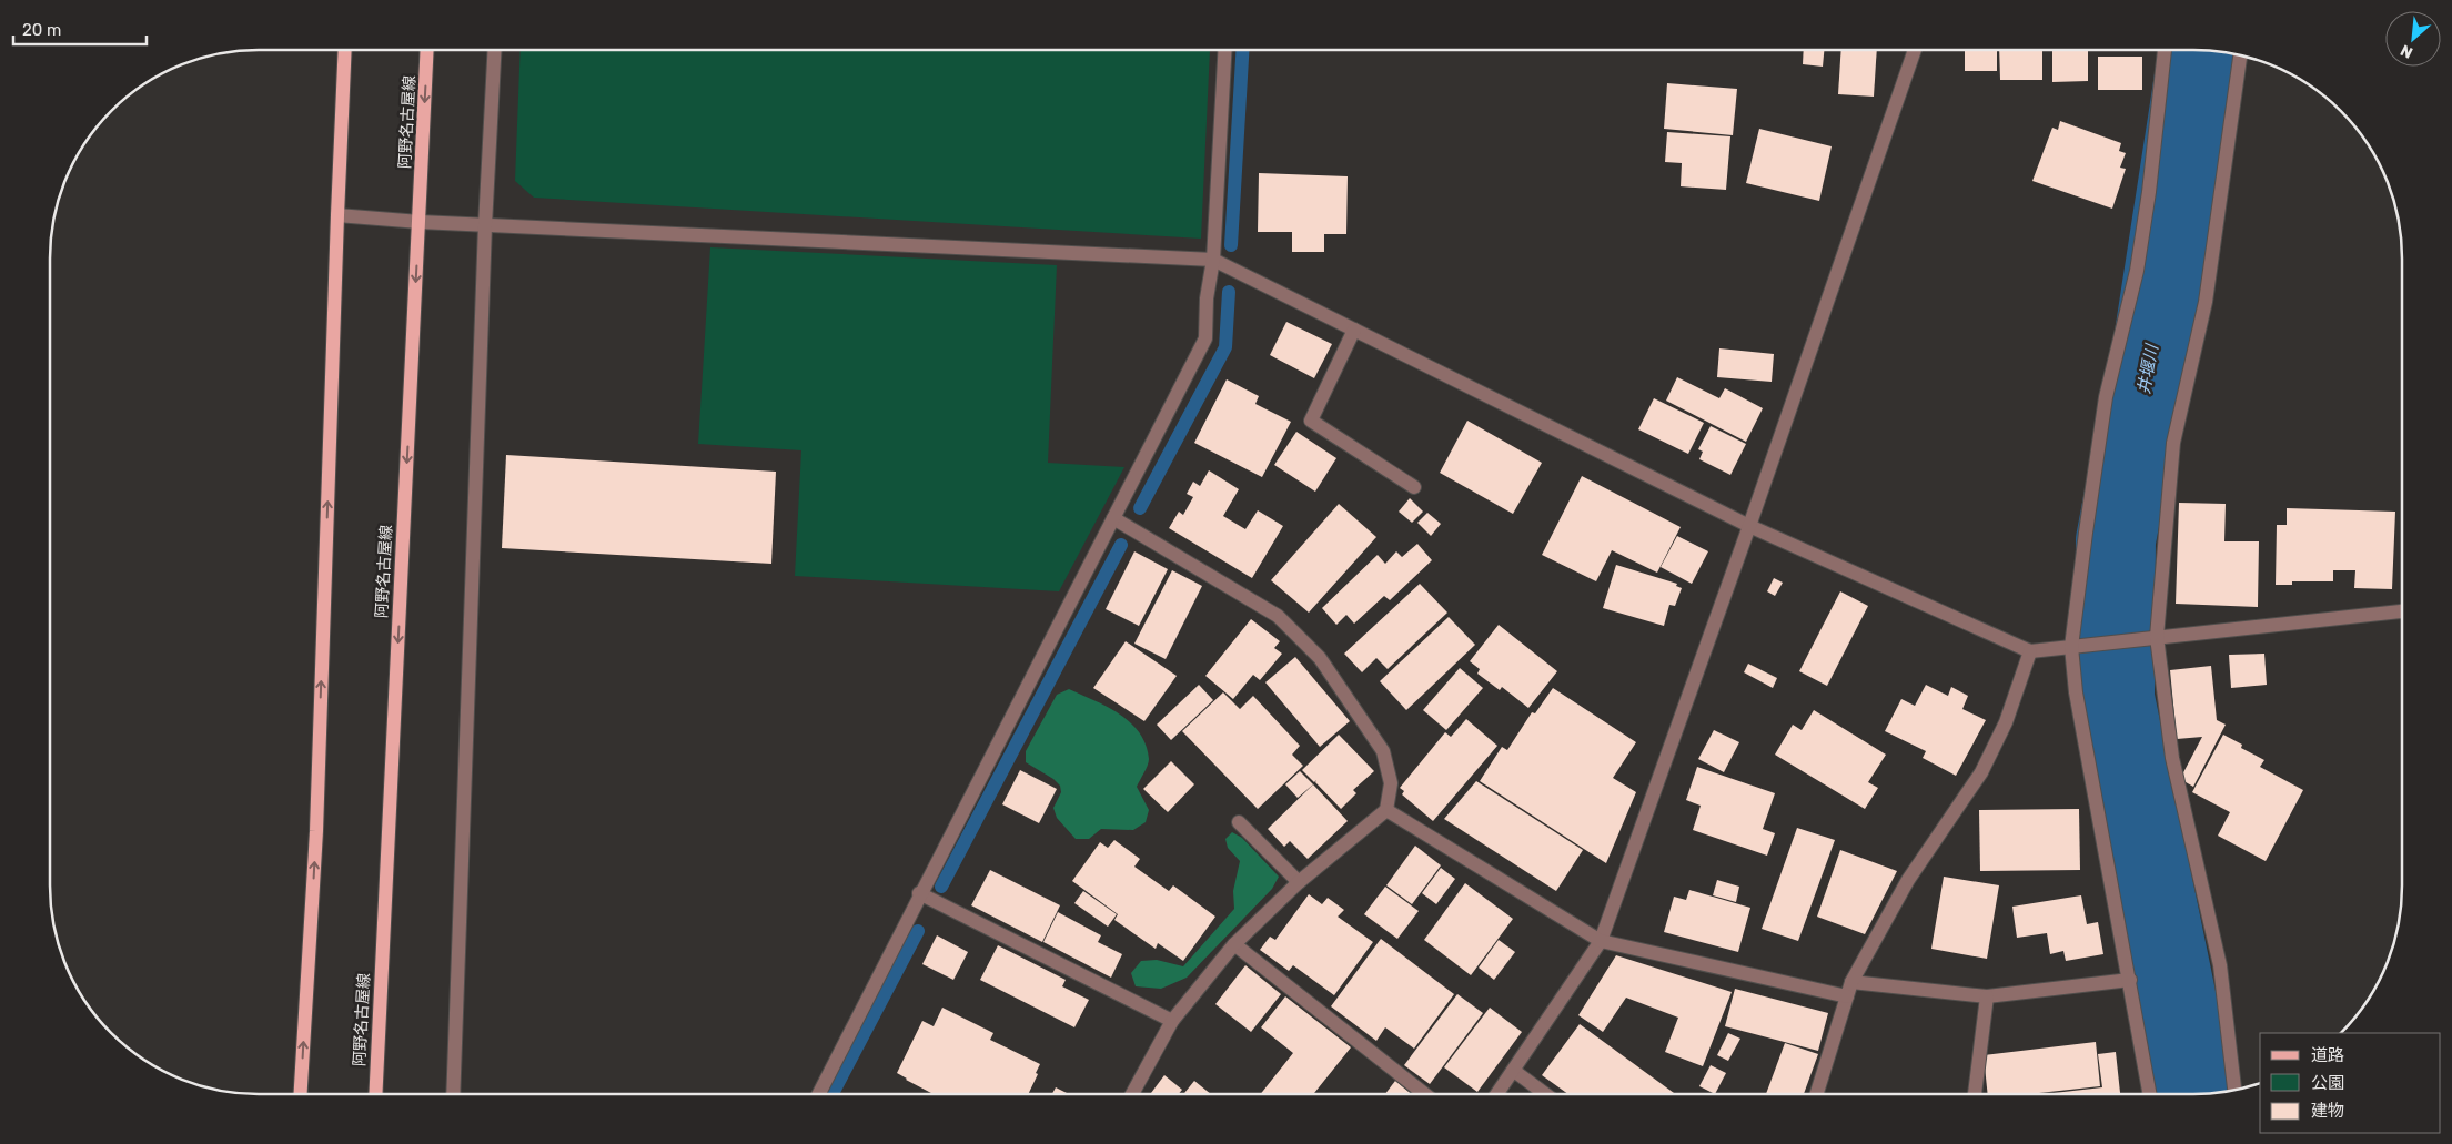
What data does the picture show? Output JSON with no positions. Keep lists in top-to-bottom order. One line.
{"streets":{"main road":["阿野名古屋線"]},"water":["井堰川"],"legend":["道路","公園","建物"],"scale_bar":"20 m","north":"bottom left"}
